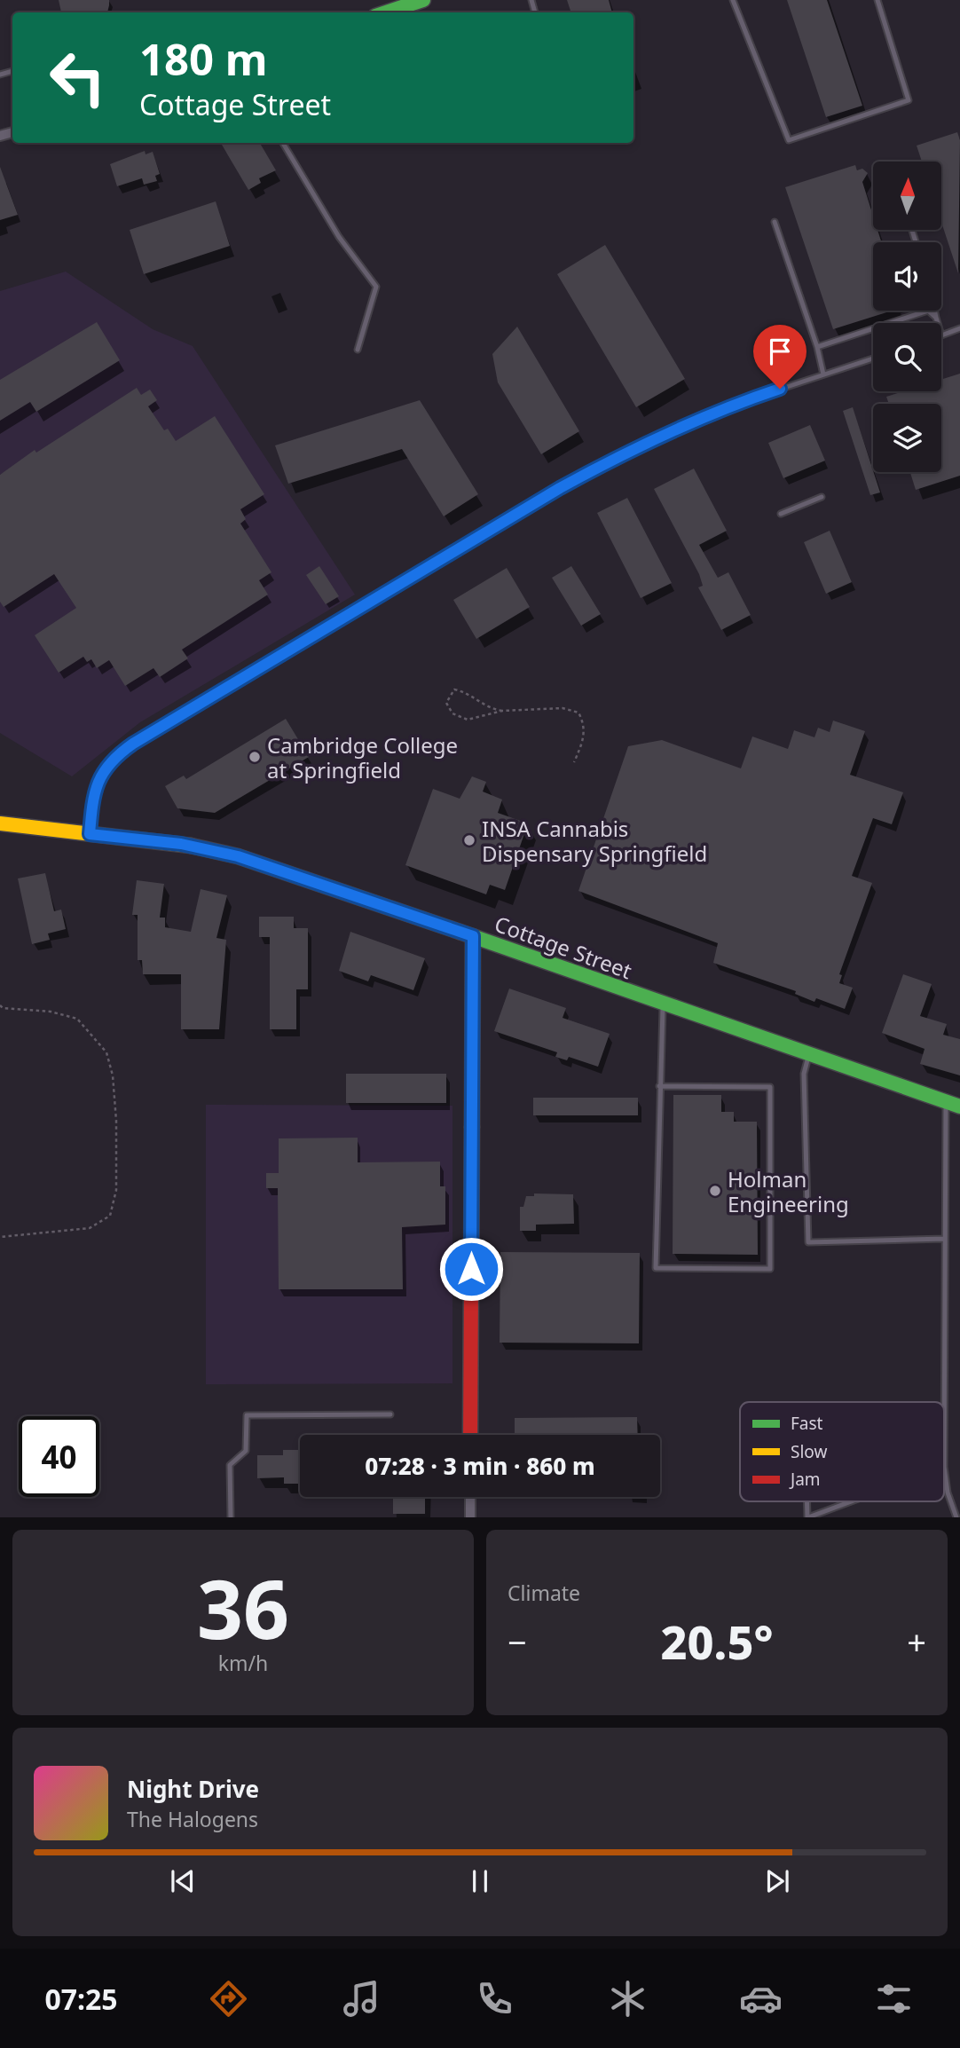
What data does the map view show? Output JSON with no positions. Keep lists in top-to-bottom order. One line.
{"streets":{"main road":["Cottage Street"]},"places":["Cambridge College at Springfield","INSA Cannabis Dispensary Springfield","Holman Engineering"],"legend":["Fast","Slow","Jam"],"north":"top","page":{"turn":["180 m","Cottage Street"],"limit":"40","trip":"07:28 · 3 min · 860 m","tile":[["36","km/h"],"Climate"],"heat":["−","20.5°","+"],"song":["Night Drive","The Halogens"],"tabs":"07:25"}}
